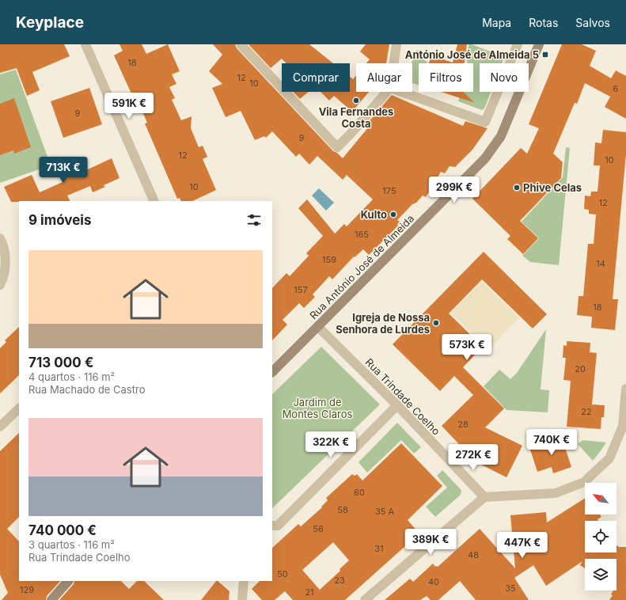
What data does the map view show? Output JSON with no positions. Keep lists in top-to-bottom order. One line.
{"streets":{"street":["Rua António José de Almeida","Rua Trindade Coelho"]},"crossings":[["Rua António José de Almeida","Rua Trindade Coelho"]],"parks":["Jardim de Montes Claros"],"places":{"transit":["António José de Almeida 5"],"other":["Vila Fernandes Costa","Phive Celas","Kulto","Igreja de Nossa Senhora de Lurdes"]},"house_numbers":["18","12","10","6","9","9","12","10","10","175","12","165","159","14","157","18","20","22","28","60","58","35 A","56","31","48","50","23","40","35","129","21"],"north":"top left","page":{"header":"Keyplace","nav":["Mapa","Rotas","Salvos"],"chip":["Comprar","Alugar","Filtros","Novo"],"price":["591K €","713K €","299K €","573K €","740K €","322K €","272K €","389K €","447K €"],"heading":"9 imóveis","list":[{"name":"713 000 €","note":"4 quartos · 116 m² · Rua Machado de Castro"},{"name":"740 000 €","note":"3 quartos · 116 m² · Rua Trindade Coelho"}]}}
